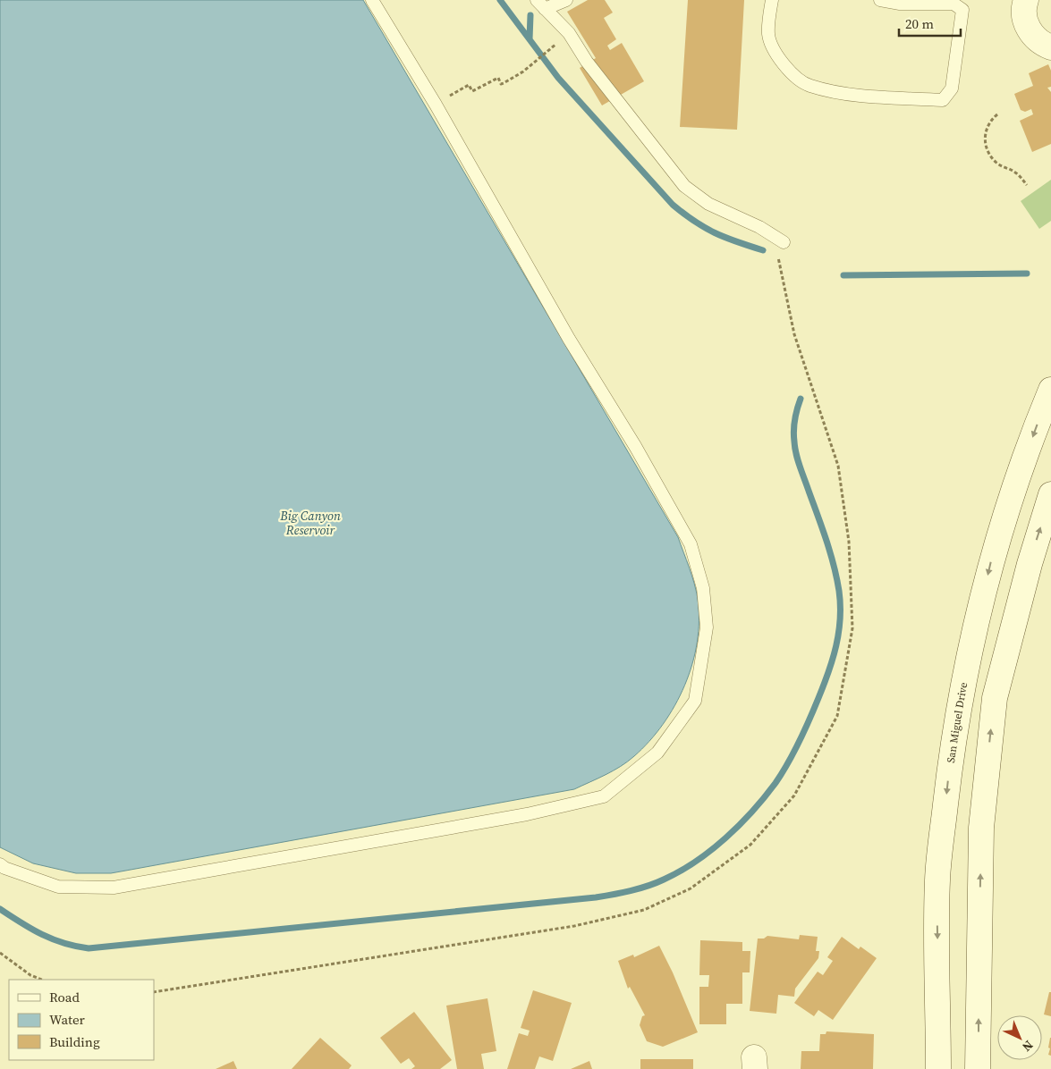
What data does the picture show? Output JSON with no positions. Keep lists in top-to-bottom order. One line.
{"streets":{"main road":["San Miguel Drive"]},"water":["Big Canyon Reservoir"],"legend":["Road","Water","Building"],"scale_bar":"20 m","north":"bottom right"}
